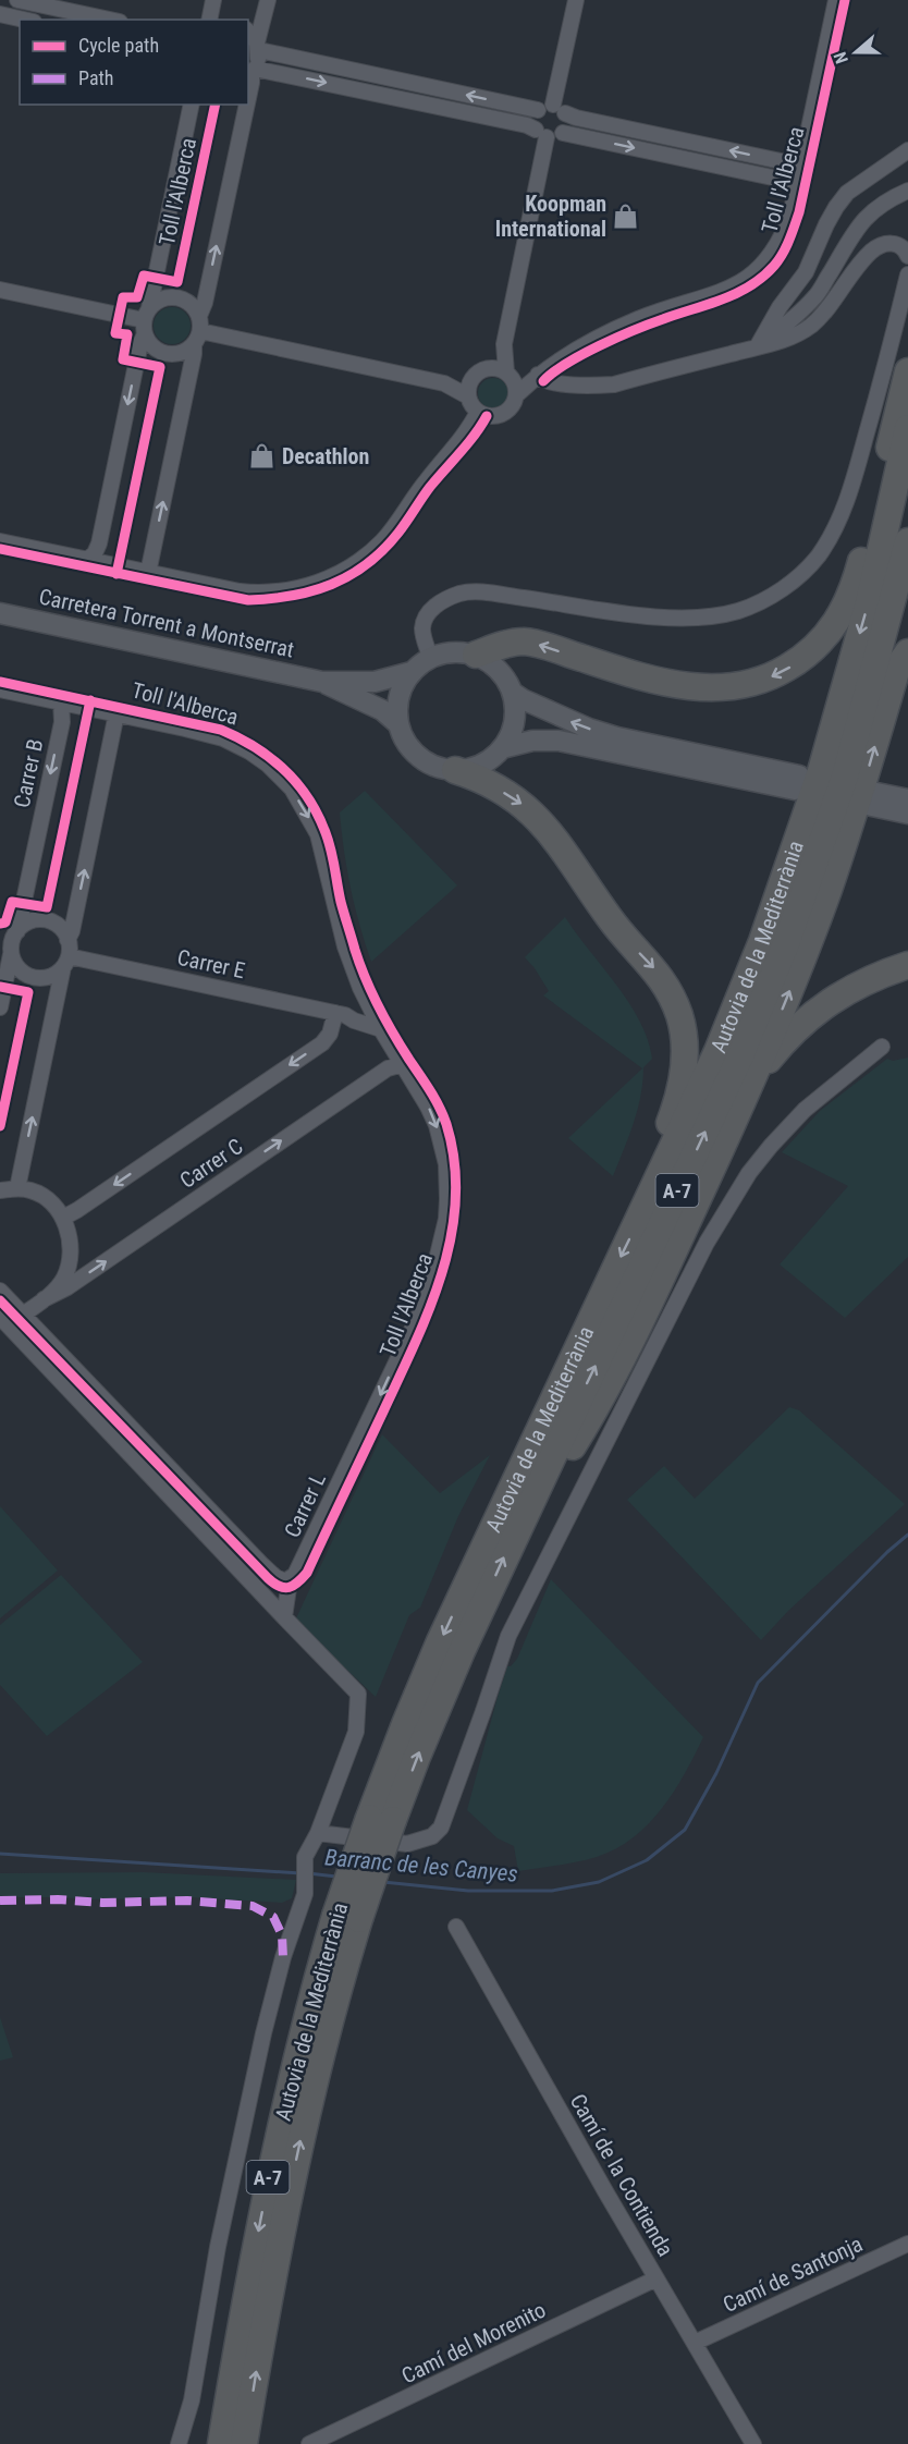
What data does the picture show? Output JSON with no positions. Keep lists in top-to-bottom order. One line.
{"streets":{"highway":["Autovia de la Mediterrània","A-7"],"main road":["Carretera Torrent a Montserrat"],"street":["Carrer B","Carrer E","Carrer C","Carrer L","Camí de la Contienda","Camí de Santonja","Camí del Morenito"],"cycle path":["Toll l'Alberca"]},"crossings":[["Carrer B","Carrer E"],["Carrer B","Carrer L"],["Carrer E","Carrer C"],["Carrer E","Carrer L"],["Carrer C","Carrer L"],["Camí de la Contienda","Camí de Santonja"],["Camí de la Contienda","Camí del Morenito"]],"one_way":["Carrer L"],"water":["Barranc de les Canyes"],"places":{"shop":["Koopman International","Decathlon"]},"legend":["Cycle path","Path"],"north":"left"}
